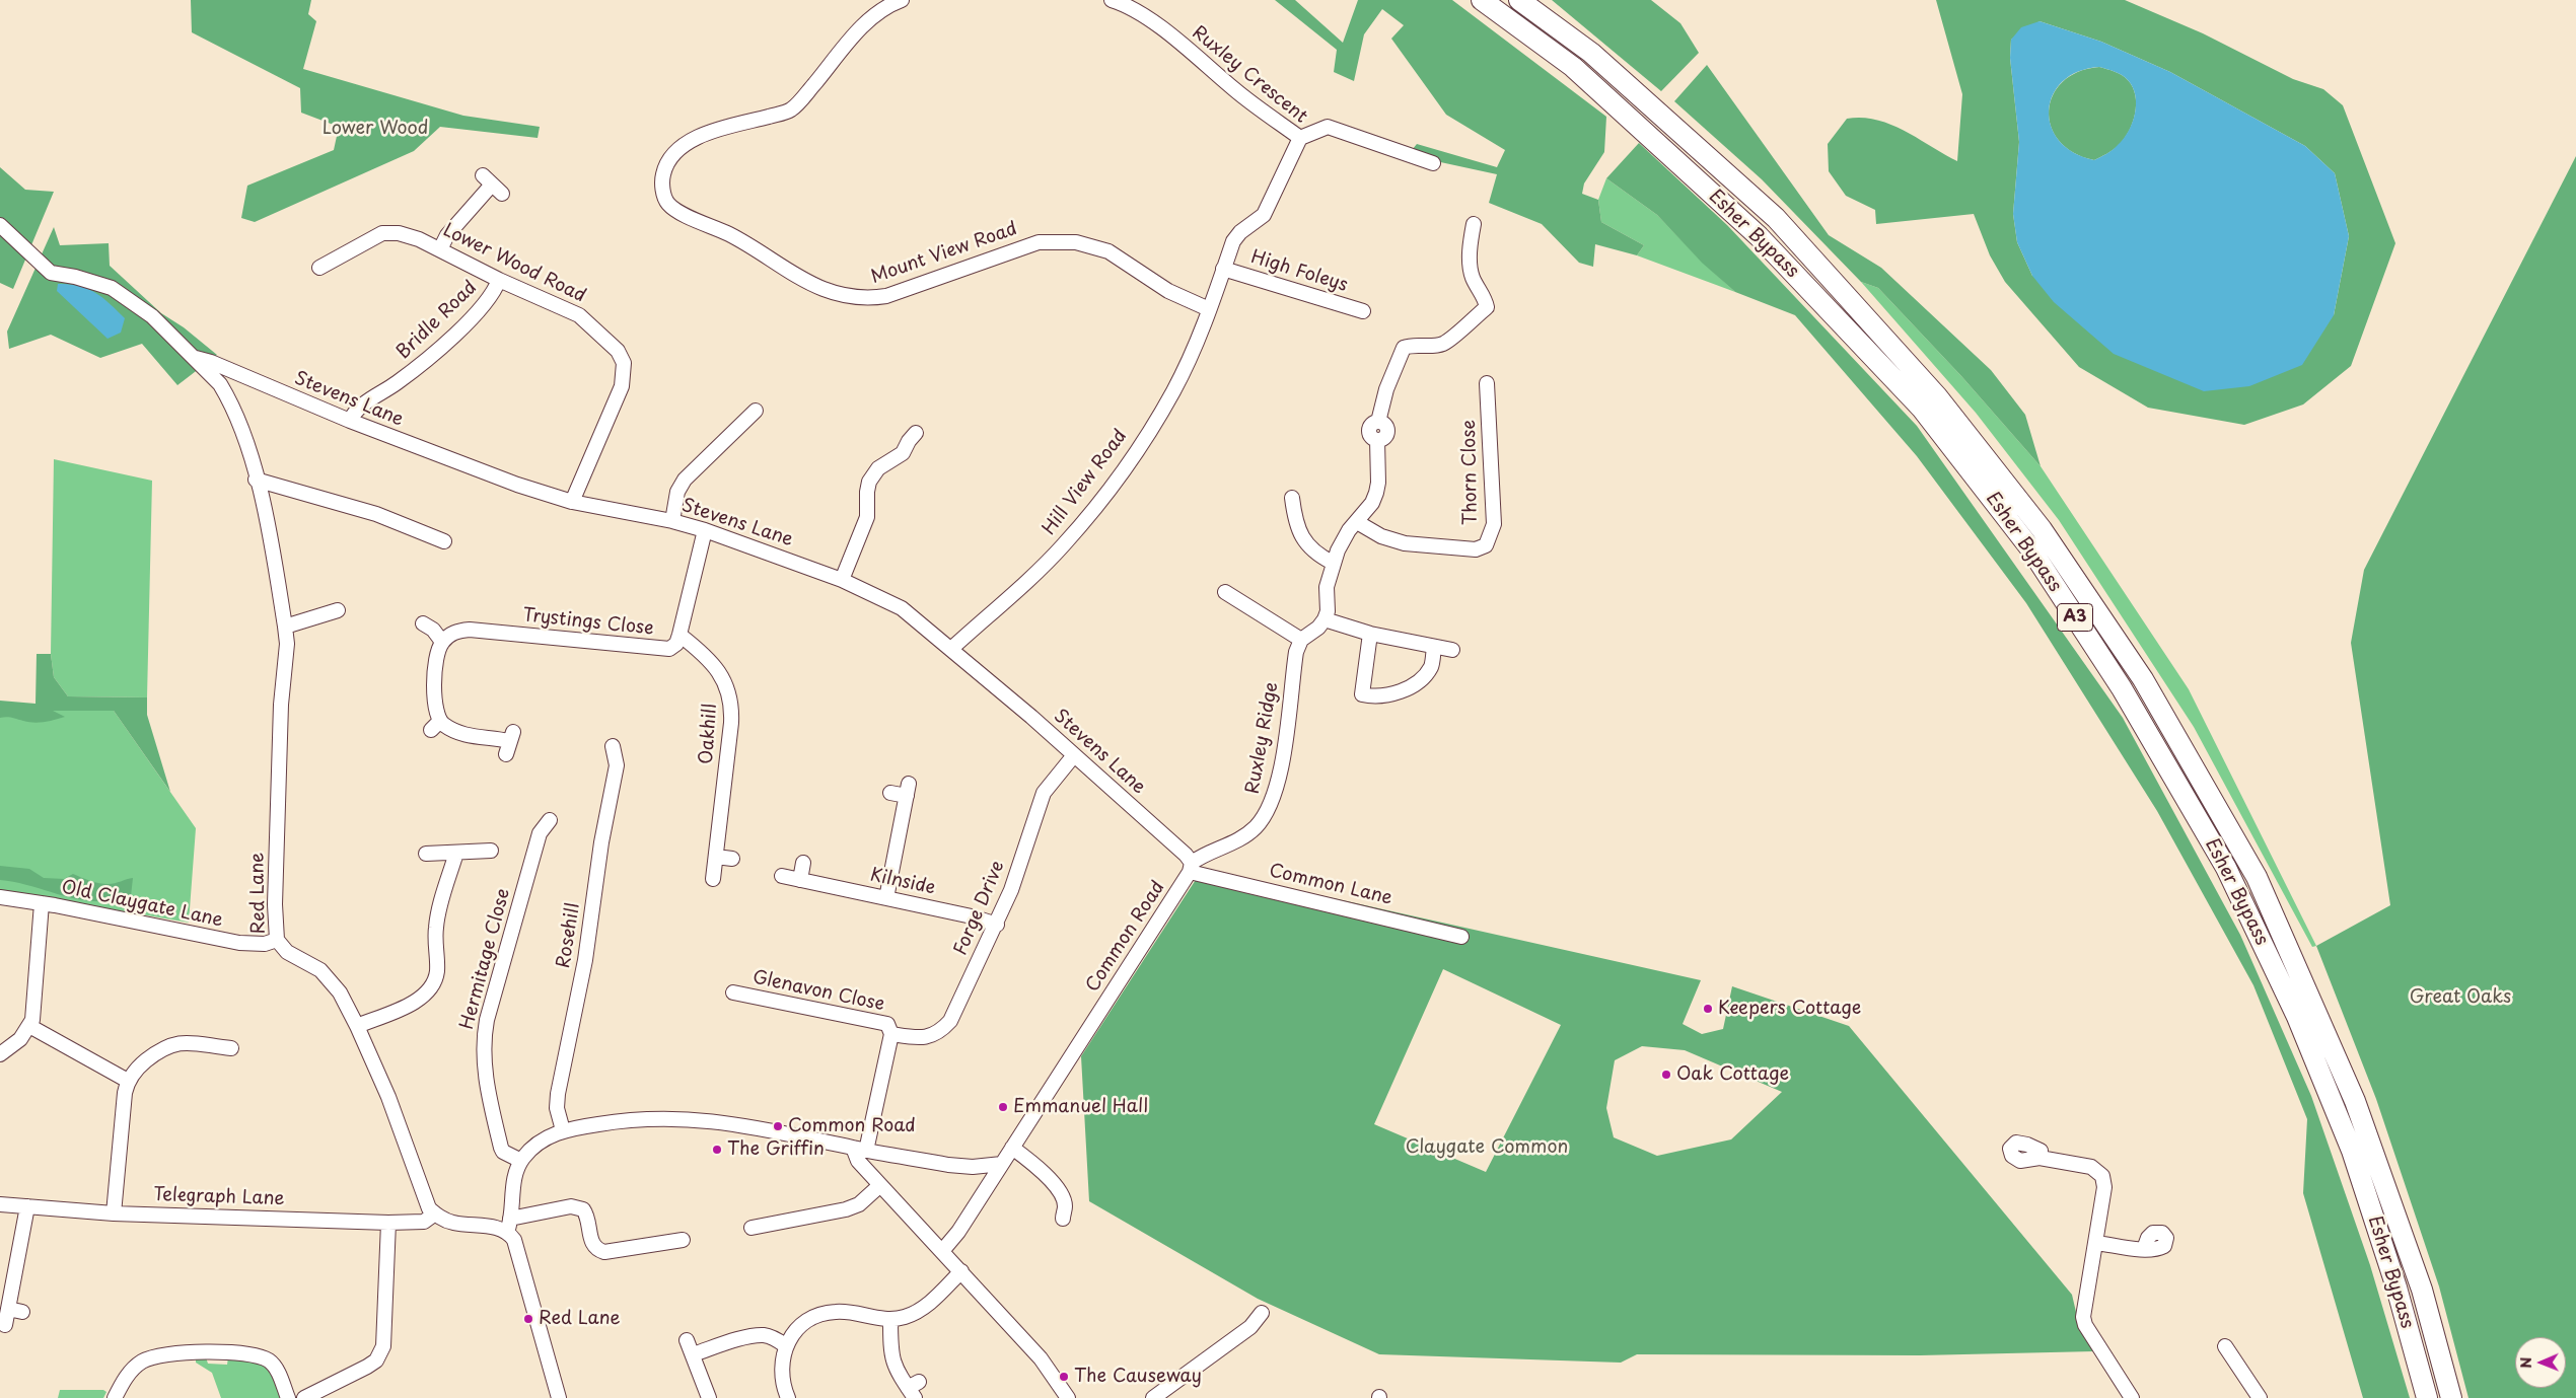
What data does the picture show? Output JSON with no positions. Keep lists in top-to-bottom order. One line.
{"streets":{"highway":["Esher Bypass","A3"],"street":["Ruxley Crescent","Mount View Road","Lower Wood Road","High Foleys","Bridle Road","Stevens Lane","Thorn Close","Hill View Road","Trystings Close","Oakhill","Ruxley Ridge","Kilnside","Common Lane","Red Lane","Old Claygate Lane","Forge Drive","Rosehill","Common Road","Hermitage Close","Glenavon Close","Telegraph Lane"]},"crossings":[["Ruxley Crescent","Mount View Road"],["Ruxley Crescent","High Foleys"],["Ruxley Crescent","Hill View Road"],["Mount View Road","Hill View Road"],["Lower Wood Road","Bridle Road"],["Lower Wood Road","Stevens Lane"],["Bridle Road","Stevens Lane"],["Stevens Lane","Hill View Road"],["Stevens Lane","Trystings Close"],["Stevens Lane","Ruxley Ridge"],["Stevens Lane","Common Lane"],["Stevens Lane","Red Lane"],["Stevens Lane","Forge Drive"],["Stevens Lane","Common Road"],["Trystings Close","Oakhill"],["Ruxley Ridge","Common Lane"],["Ruxley Ridge","Common Road"],["Kilnside","Forge Drive"],["Common Lane","Common Road"],["Red Lane","Old Claygate Lane"],["Red Lane","Telegraph Lane"],["Forge Drive","Glenavon Close"]],"parks":["Lower Wood","Great Oaks","Claygate Common"],"places":["Keepers Cottage","Oak Cottage","Emmanuel Hall","Common Road","The Griffin","Red Lane","The Causeway"],"north":"left"}
